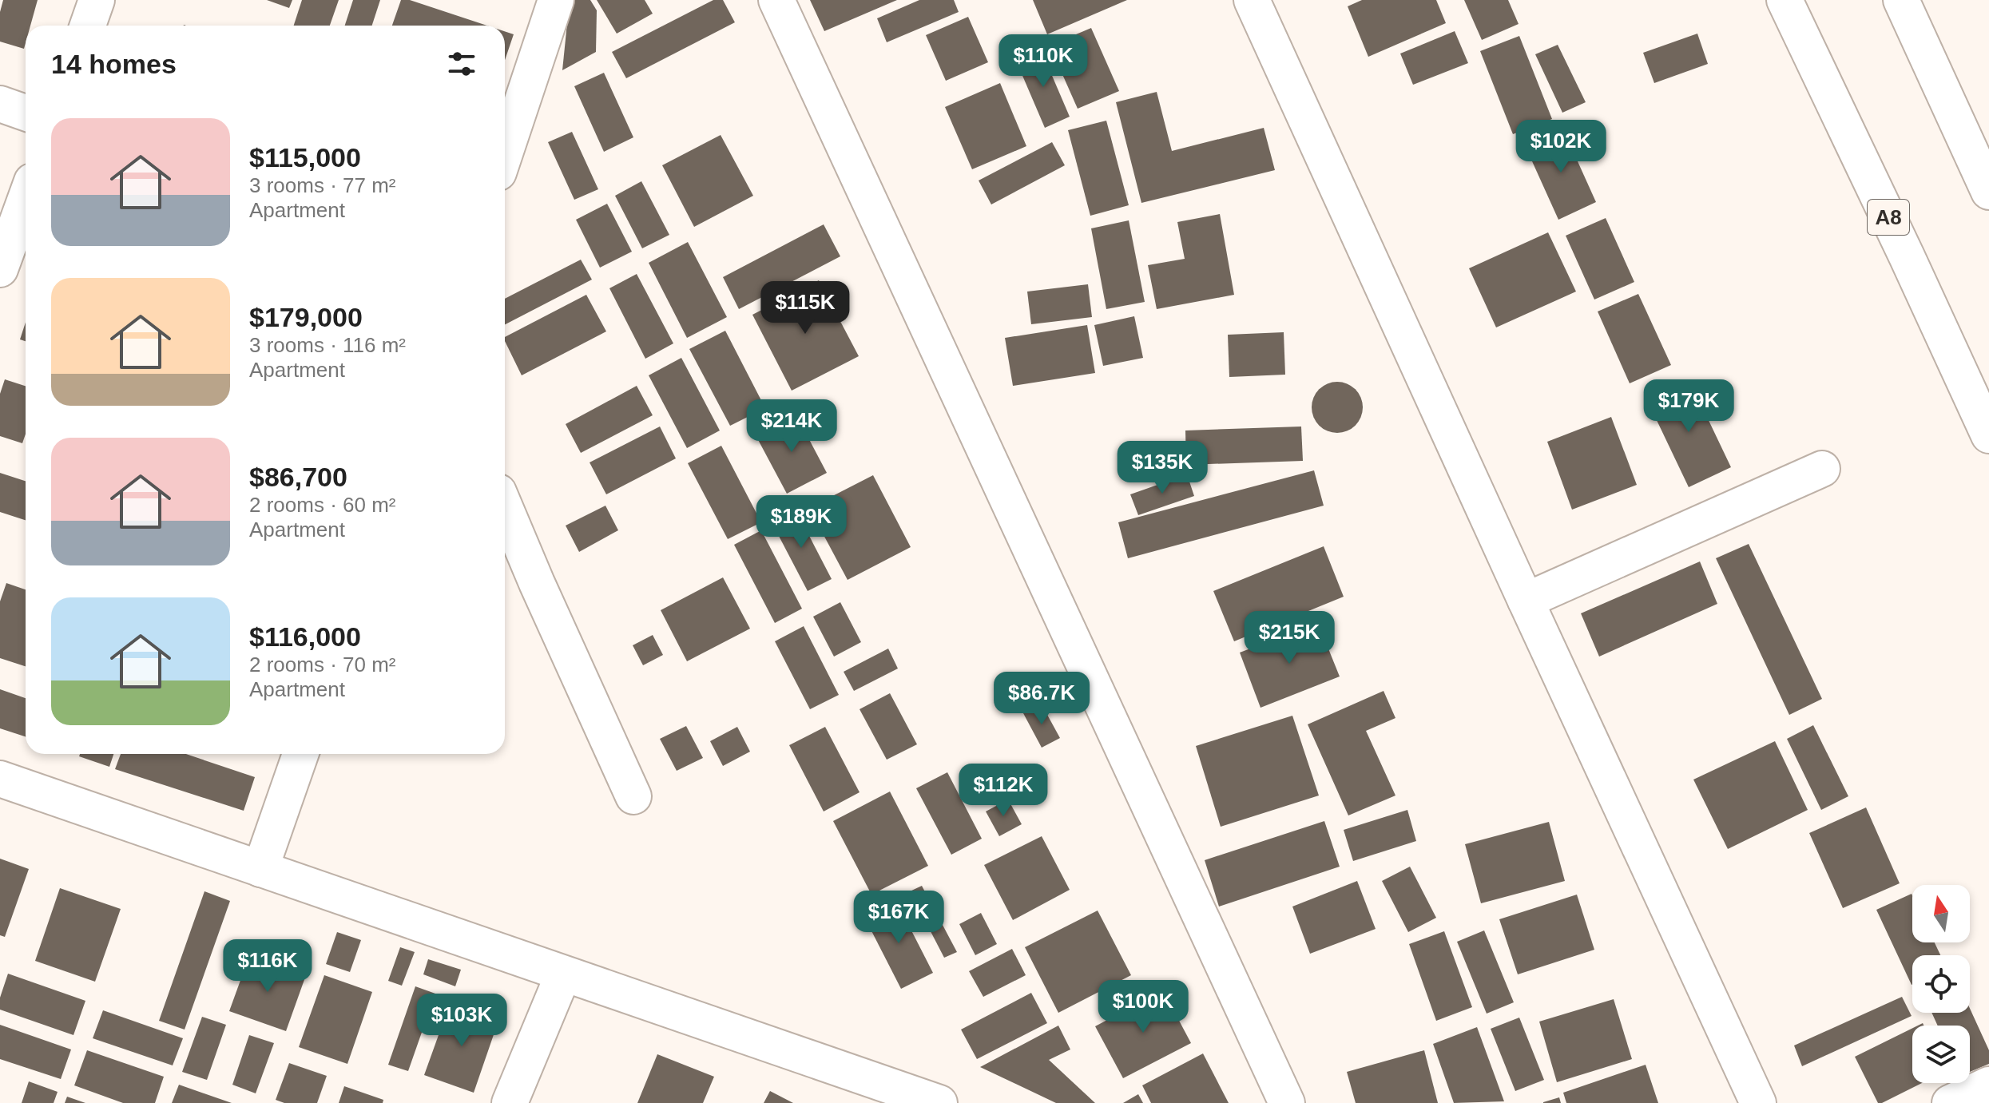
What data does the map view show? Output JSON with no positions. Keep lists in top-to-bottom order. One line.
{"streets":{"main road":["A8"]},"north":"top","page":{"heading":"14 homes","price":["$110K","$102K","$115K","$179K","$214K","$135K","$189K","$215K","$86.7K","$112K","$167K","$116K","$100K","$103K"],"list":[{"name":"$115,000","note":"3 rooms · 77 m² · Apartment"},{"name":"$179,000","note":"3 rooms · 116 m² · Apartment"},{"name":"$86,700","note":"2 rooms · 60 m² · Apartment"},{"name":"$116,000","note":"2 rooms · 70 m² · Apartment"}]}}
